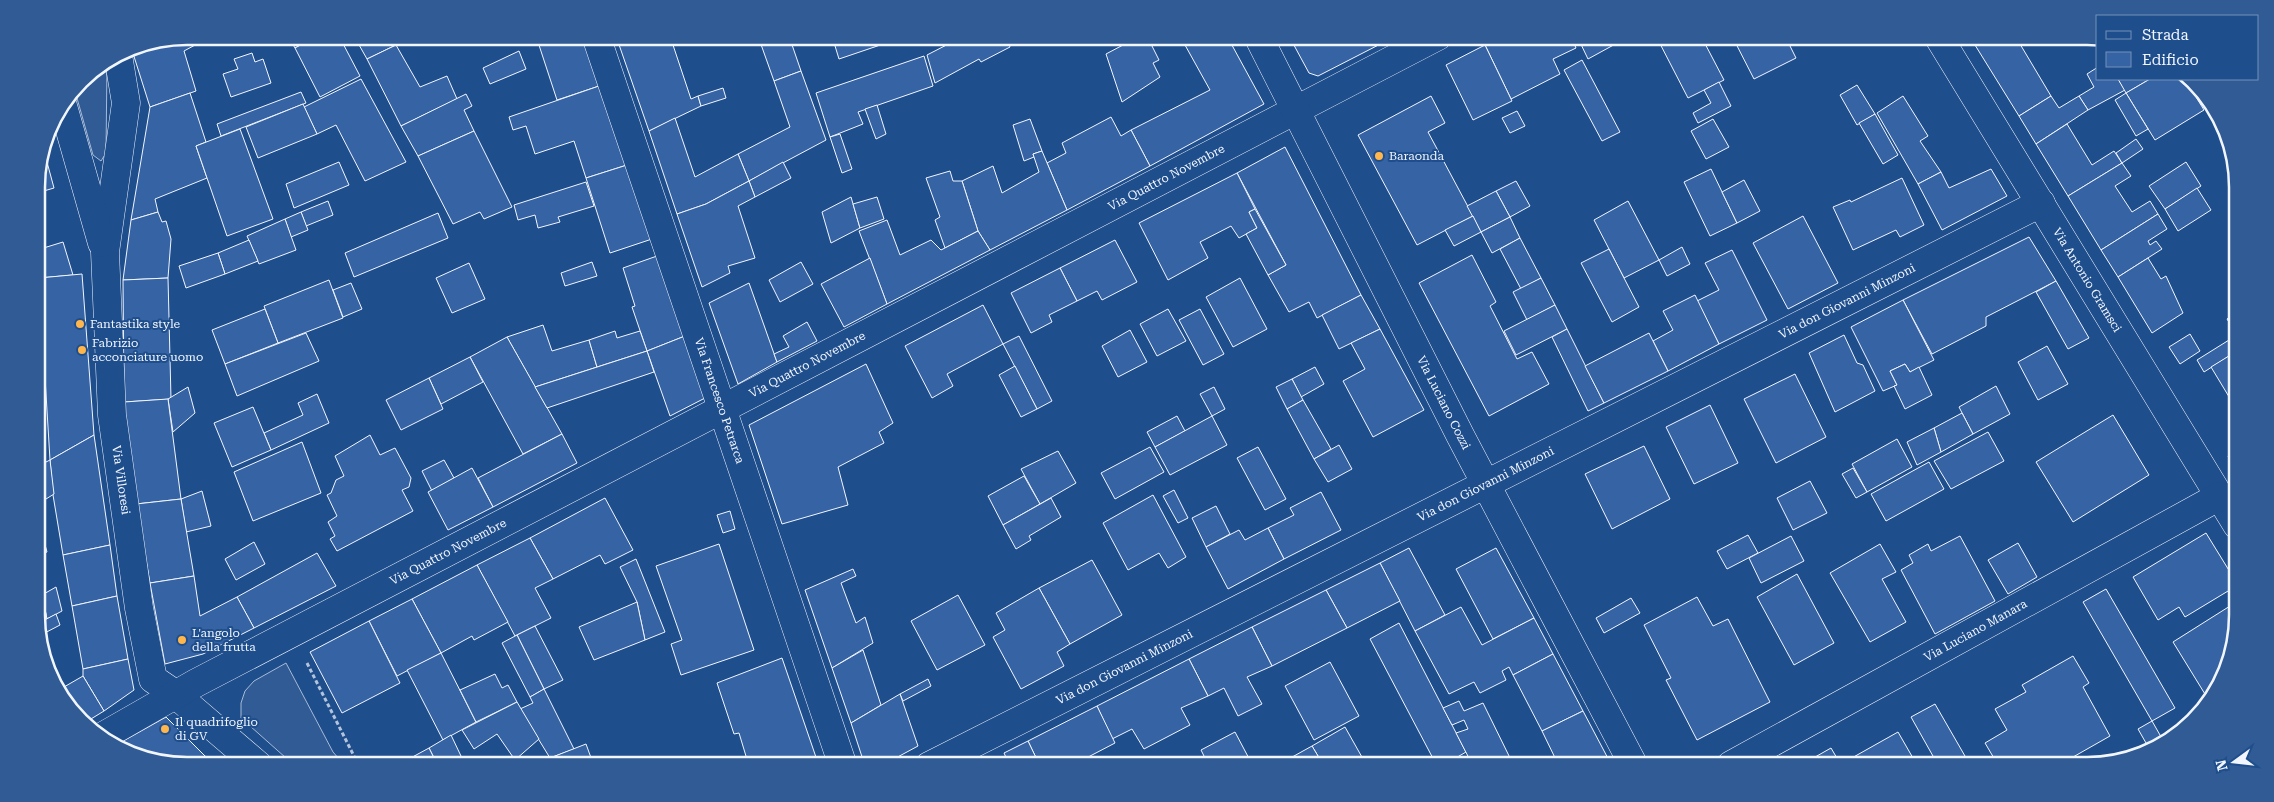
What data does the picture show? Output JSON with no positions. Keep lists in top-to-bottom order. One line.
{"streets":{"street":["Via Quattro Novembre","Via Antonio Gramsci","Via don Giovanni Minzoni","Via Francesco Petrarca","Via Luciano Cozzi","Via Villoresi","Via Luciano Manara"]},"crossings":[["Via Quattro Novembre","Via Francesco Petrarca"],["Via Quattro Novembre","Via Luciano Cozzi"],["Via Quattro Novembre","Via Villoresi"],["Via Antonio Gramsci","Via don Giovanni Minzoni"],["Via Antonio Gramsci","Via Luciano Manara"],["Via don Giovanni Minzoni","Via Luciano Cozzi"]],"places":["Baraonda","Fantastika style","Fabrizio acconciature uomo","L'angolo della frutta","Il quadrifoglio di GV"],"legend":["Strada","Edificio"],"north":"left"}
